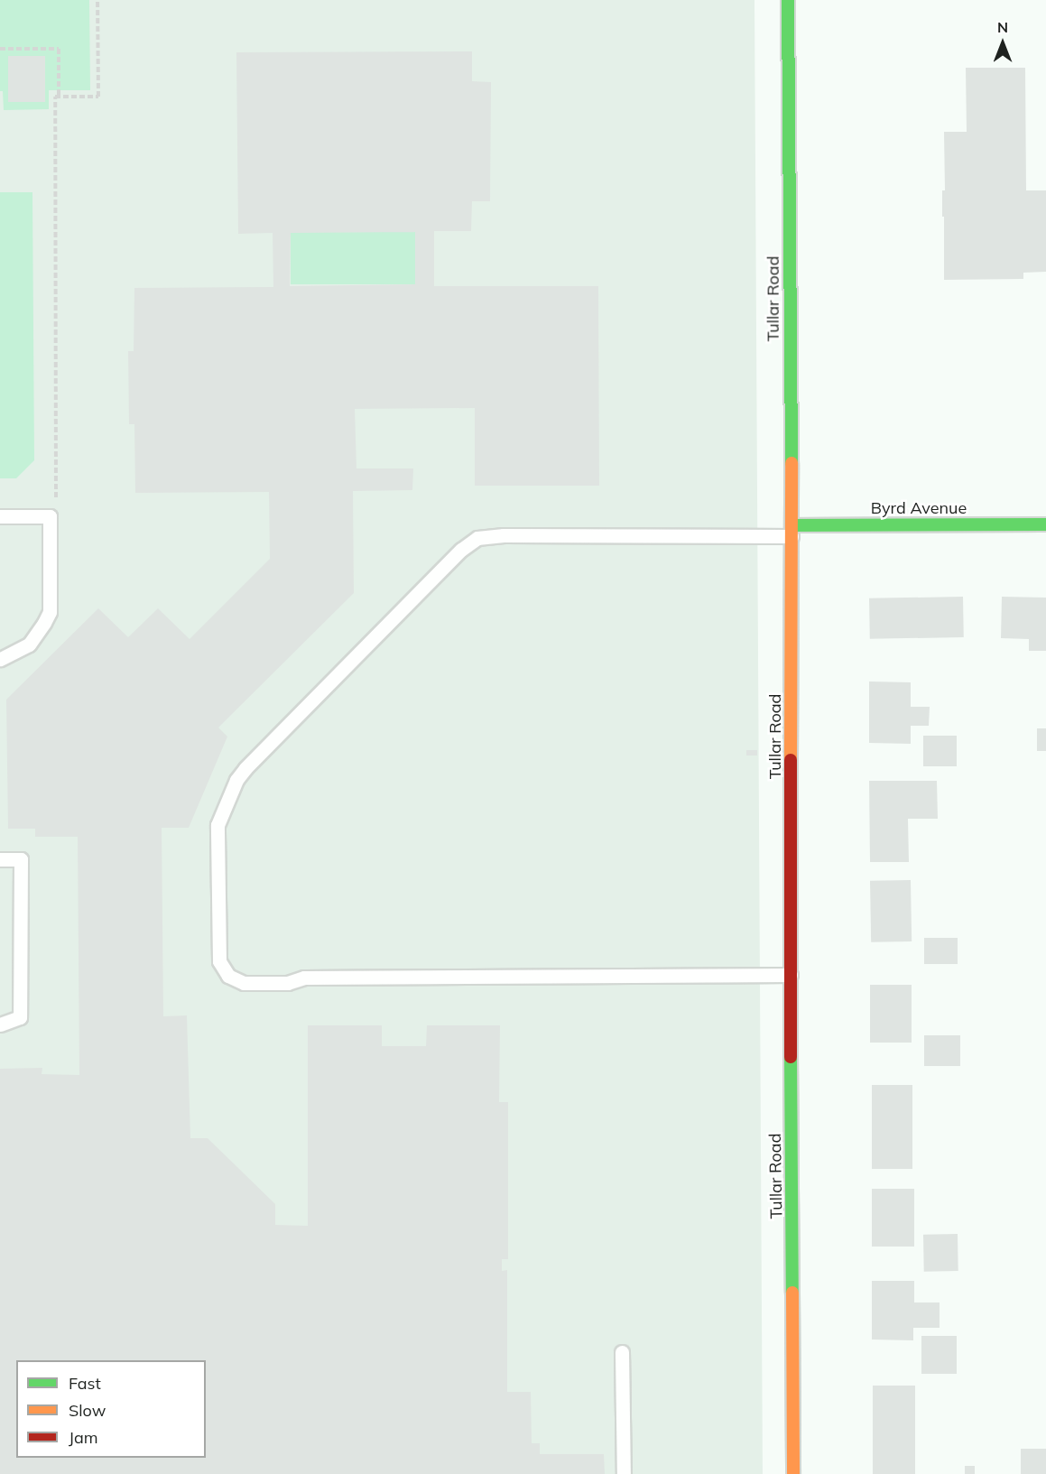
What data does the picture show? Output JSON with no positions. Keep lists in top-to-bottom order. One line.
{"streets":{"main road":["Tullar Road","Byrd Avenue"]},"crossings":[["Tullar Road","Byrd Avenue"]],"legend":["Fast","Slow","Jam"],"north":"top"}
